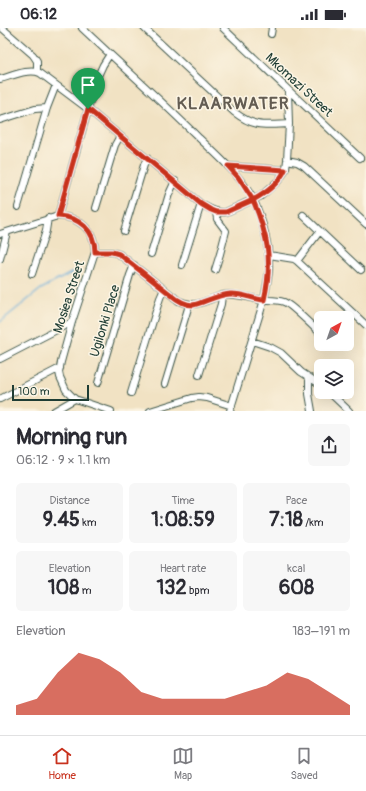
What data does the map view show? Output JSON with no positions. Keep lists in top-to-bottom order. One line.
{"streets":{"street":["Mkomazi Street","Mosiea Street","Ugilonki Place"]},"districts":["KLAARWATER"],"scale_bar":"100 m","north":"top right","page":{"status":"06:12","scale":"100 m","heading":["Morning run","06:12 · 9 × 1.1 km"],"stats":[["Distance","9.45 km"],["Time","1:08:59"],["Pace","7:18 /km"],["Elevation","108 m"],["Heart rate","132 bpm"],["kcal","608"]],"chart":["Elevation","183–191 m"],"tabs":["Home","Map","Saved"]}}
